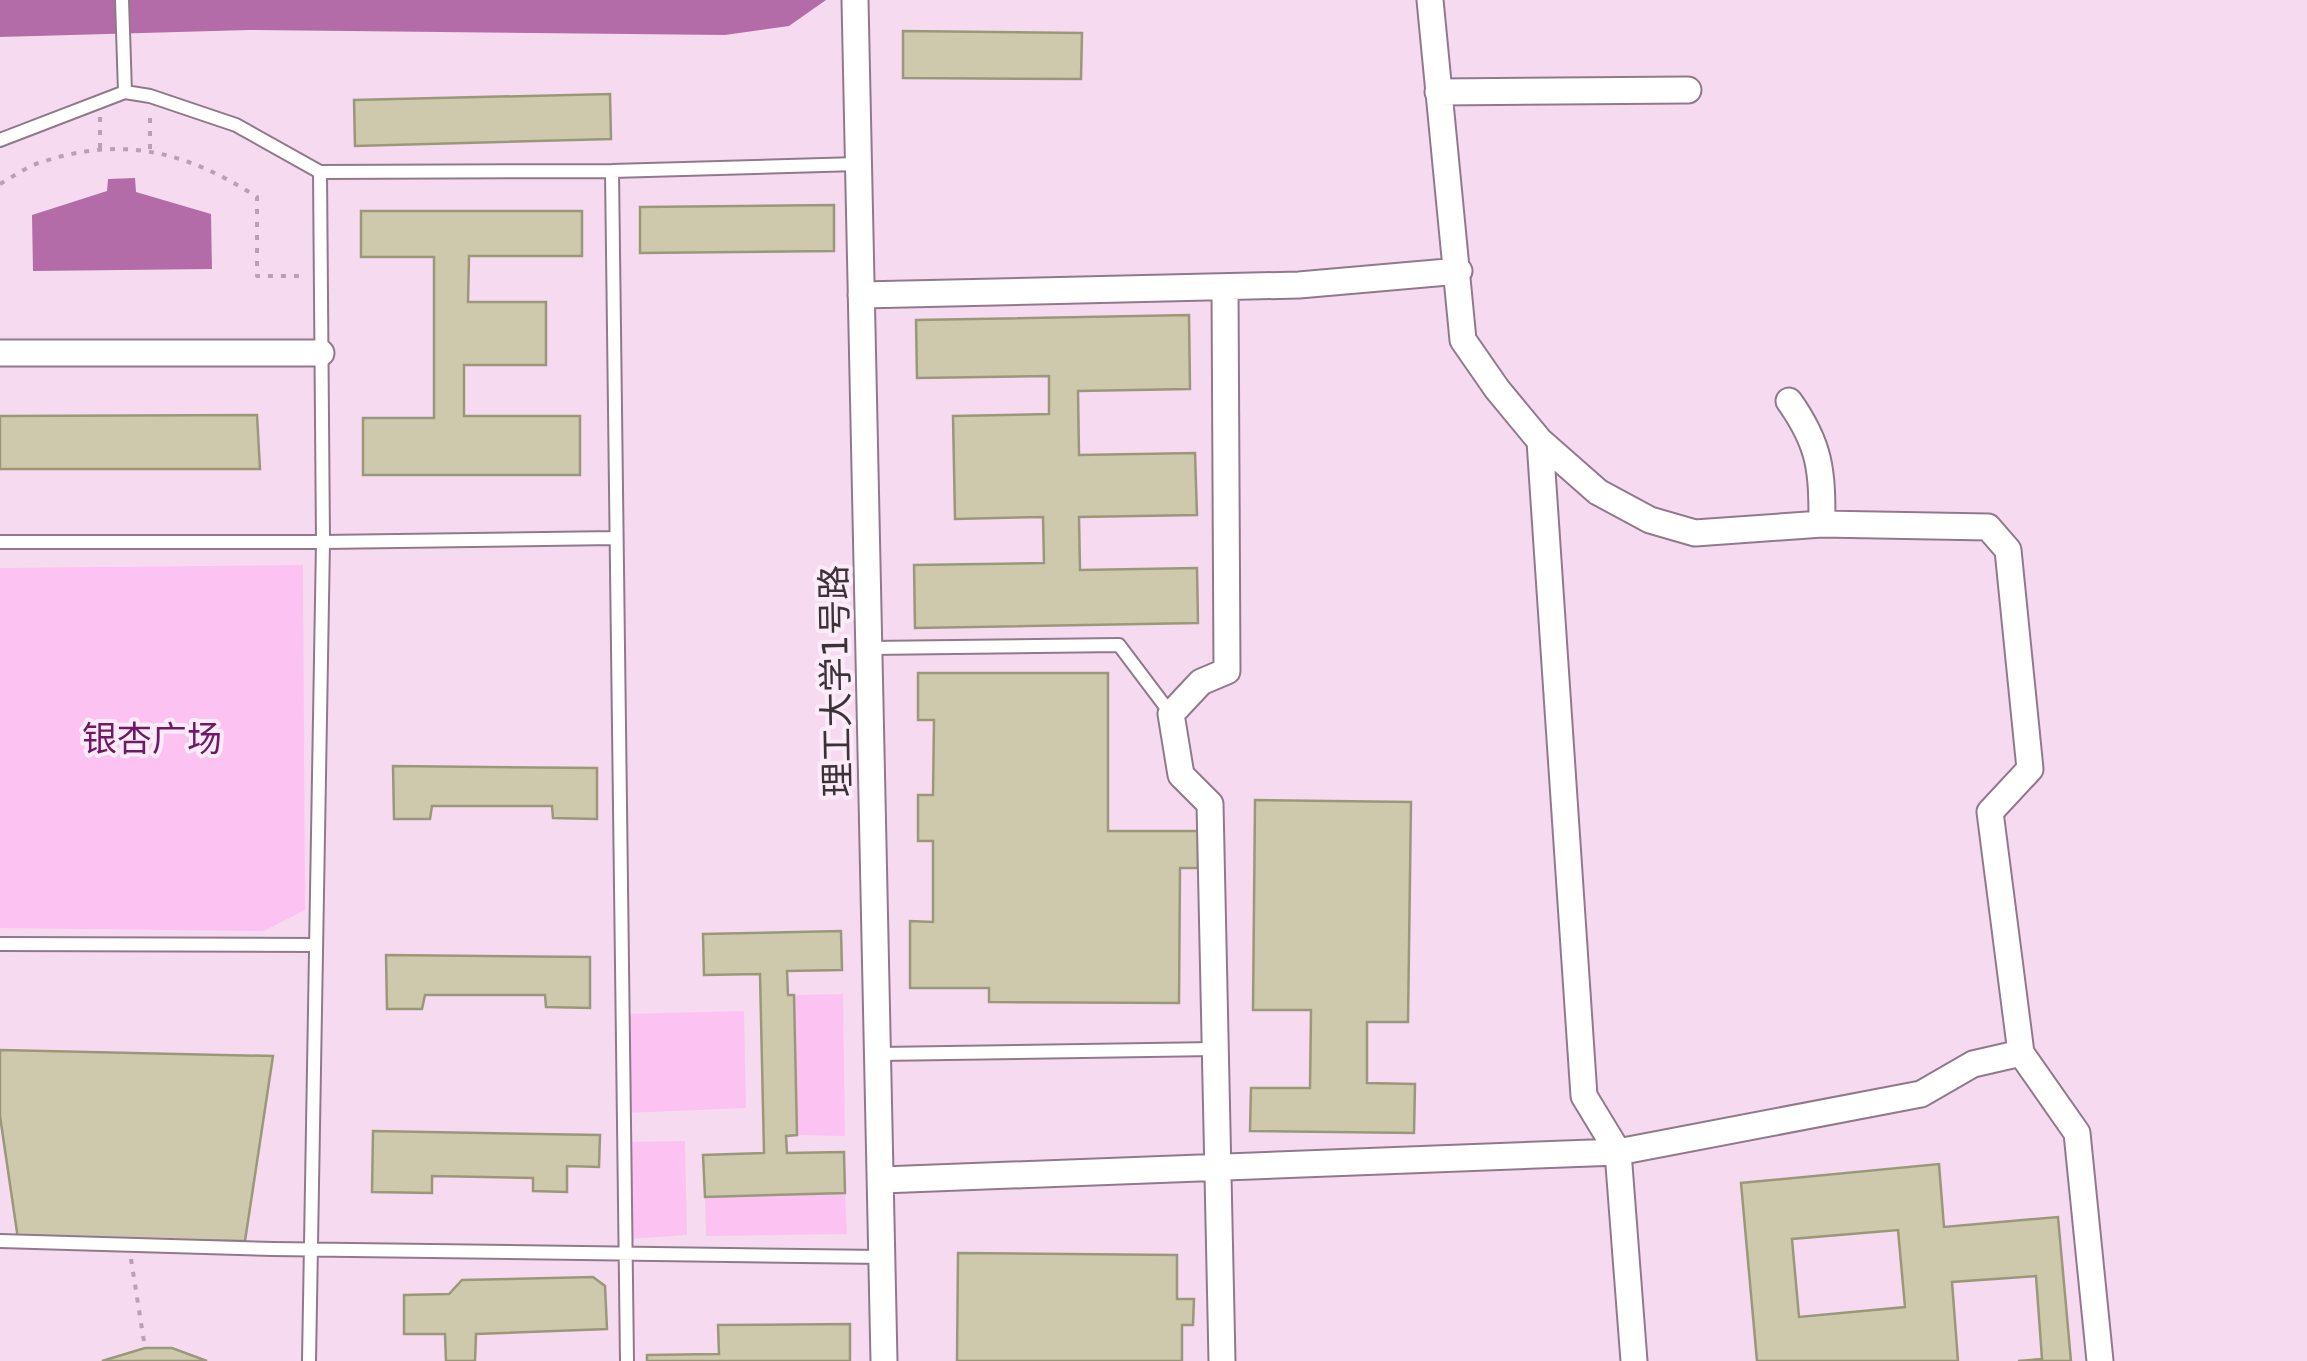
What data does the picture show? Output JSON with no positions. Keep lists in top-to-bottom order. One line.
{"streets":{"street":["理工大学1号路"]},"parks":["银杏广场"]}
